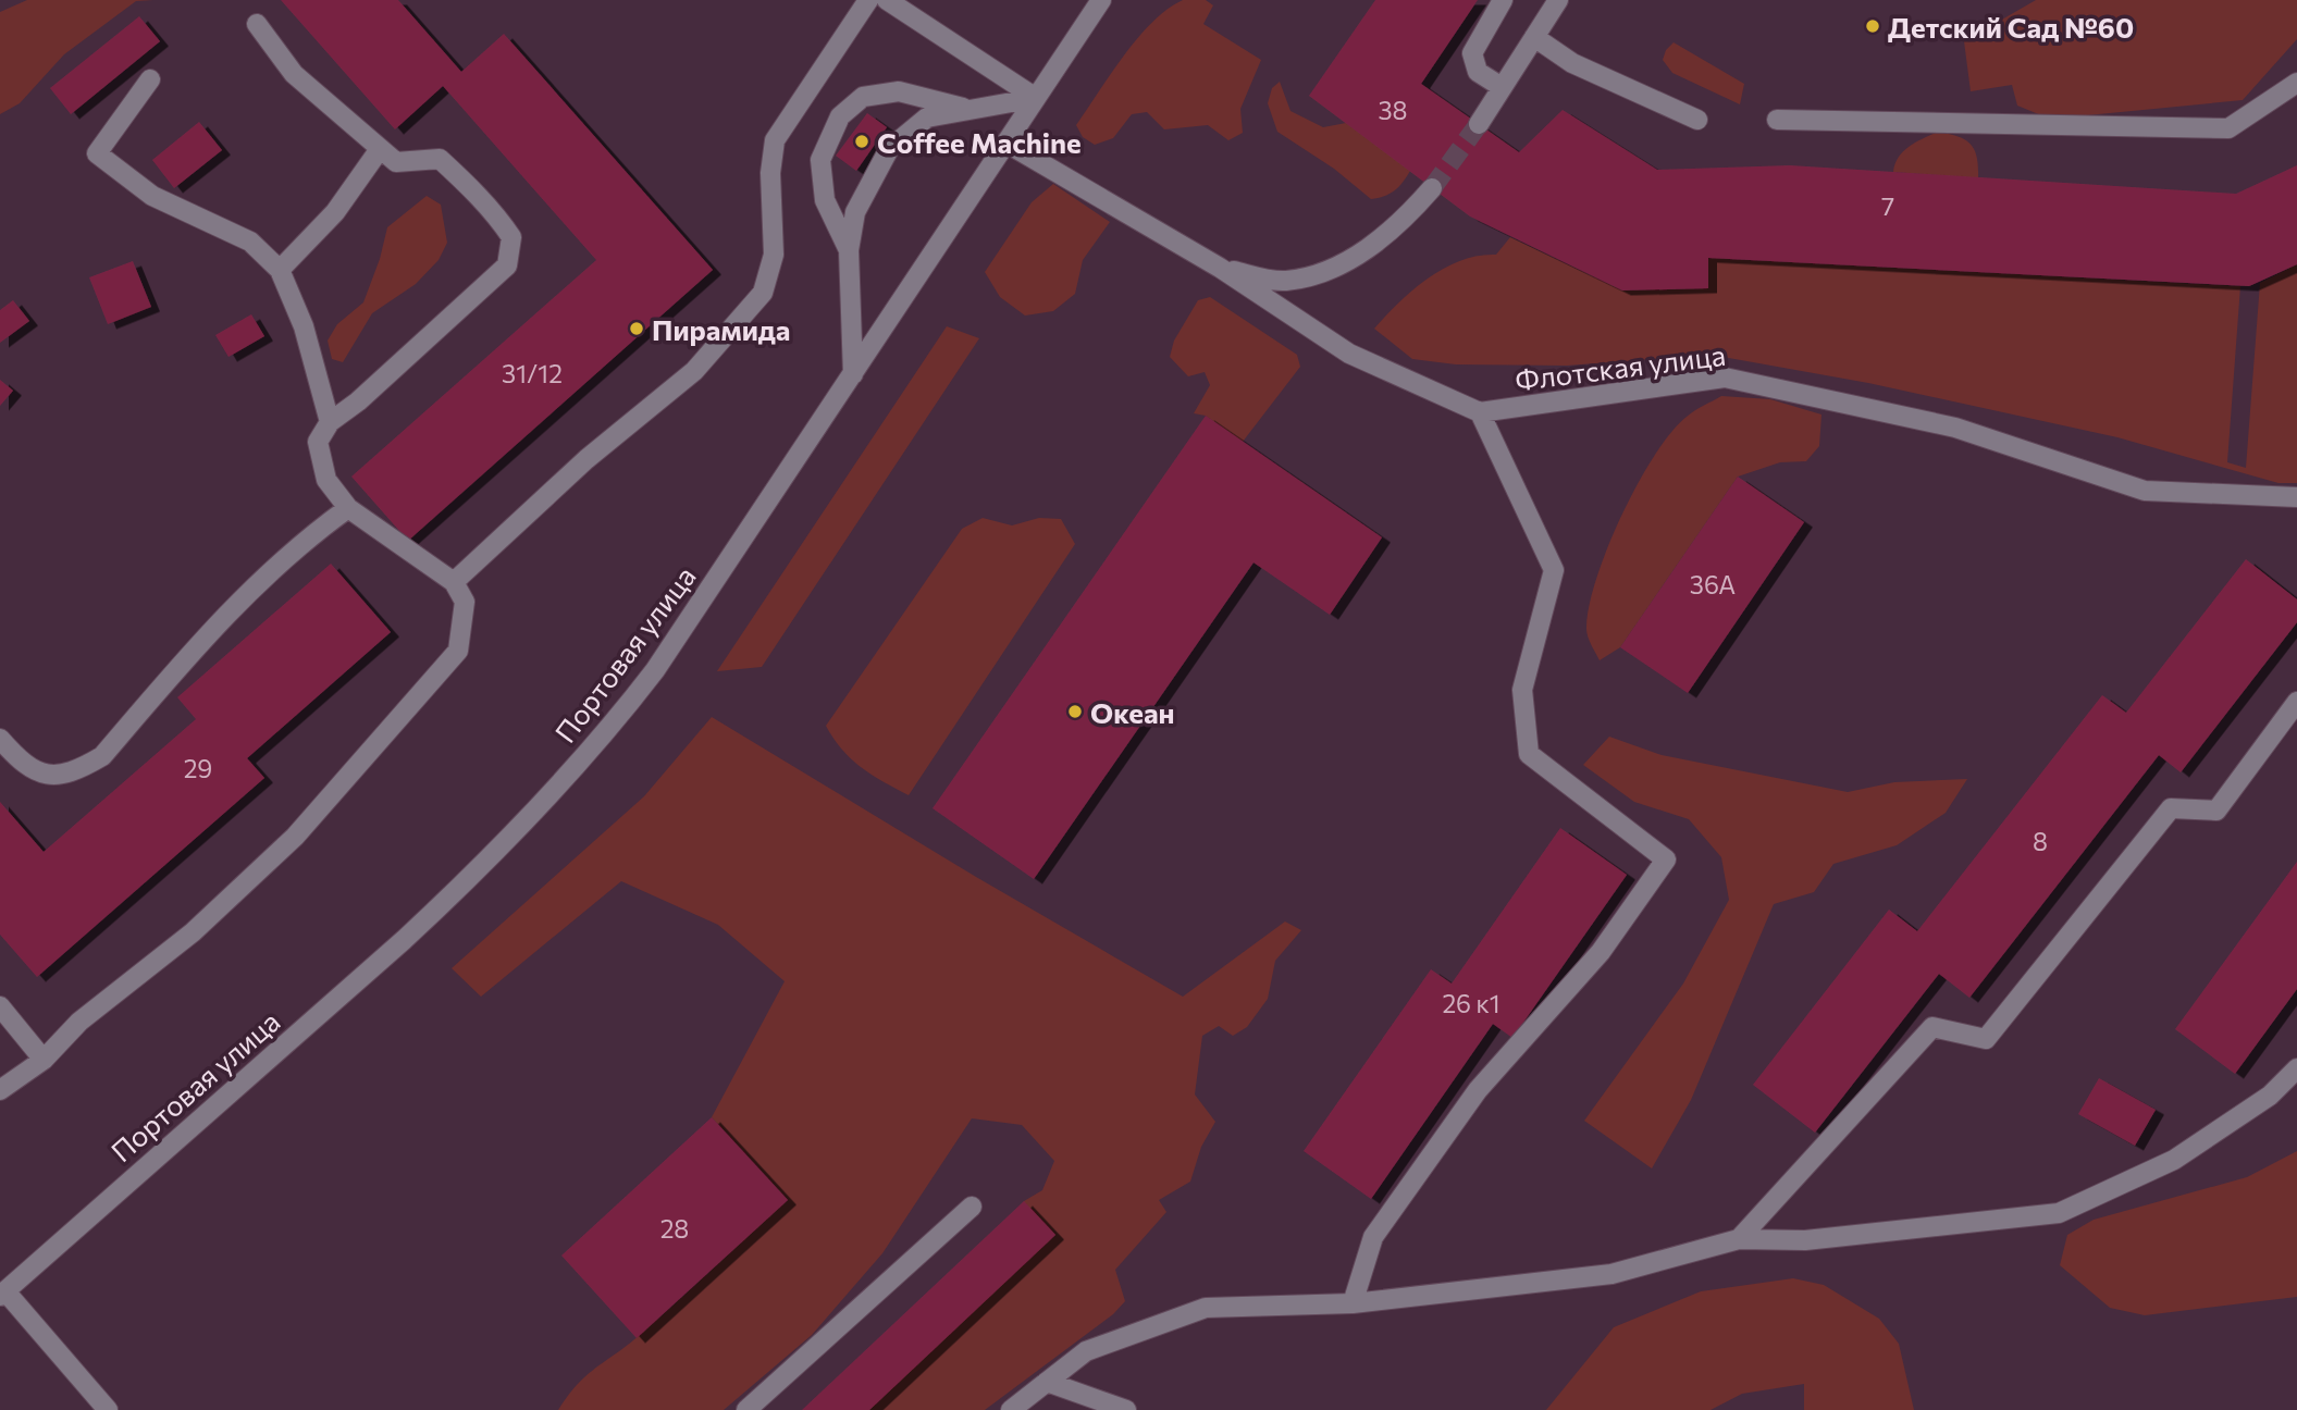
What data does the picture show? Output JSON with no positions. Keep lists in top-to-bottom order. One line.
{"streets":{"street":["Флотская улица","Портовая улица"]},"crossings":[["Флотская улица","Портовая улица"]],"places":["Детский Сад №60","Coffee Machine","Пирамида","Океан"],"house_numbers":["38","7","31/12","36А","29","8","26 к1","28"]}
